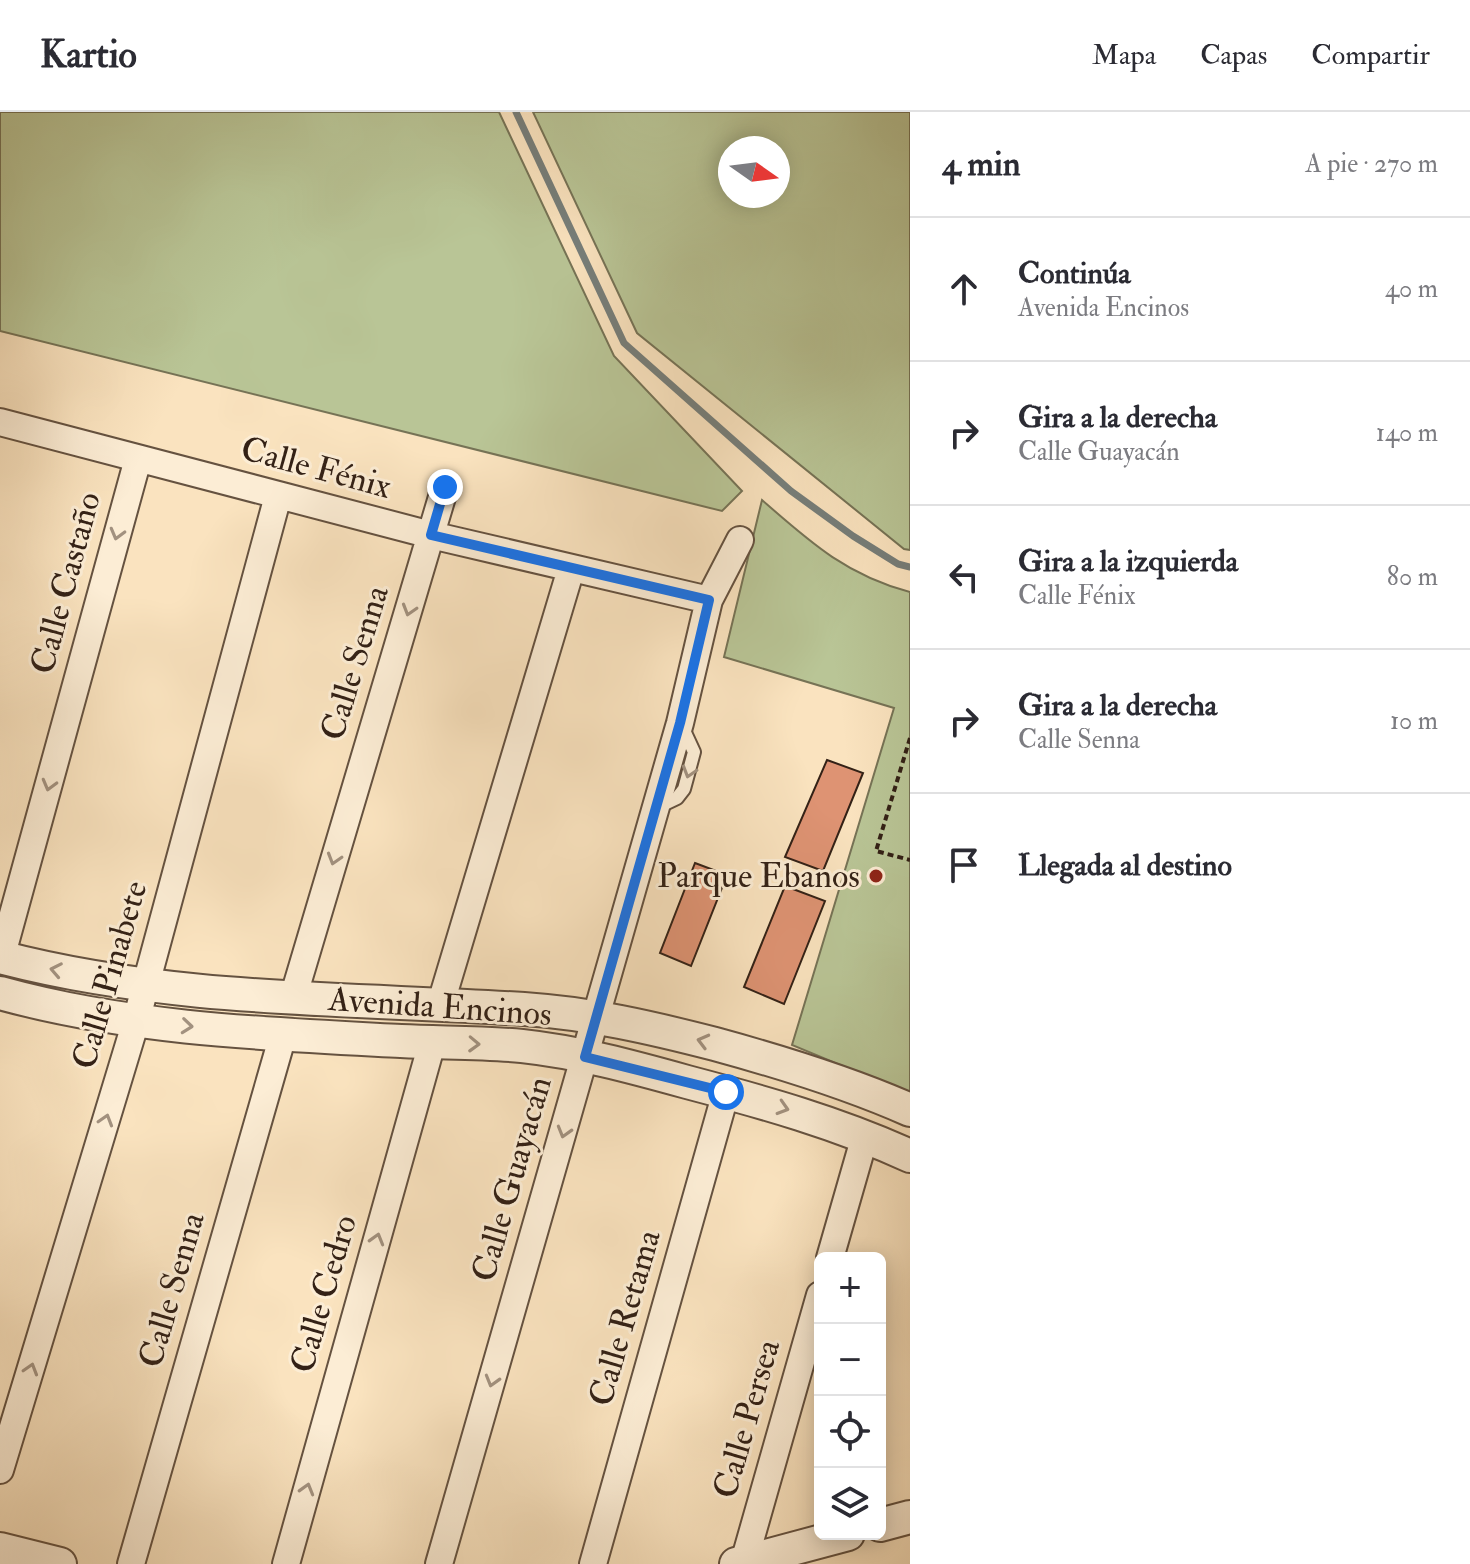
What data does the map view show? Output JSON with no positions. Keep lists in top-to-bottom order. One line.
{"streets":{"street":["Calle Fénix","Calle Castaño","Calle Senna","Calle Pinabete","Avenida Encinos","Calle Guayacán","Calle Cedro","Calle Retama","Calle Persea"]},"crossings":[["Calle Fénix","Calle Castaño"],["Calle Fénix","Calle Senna"],["Calle Fénix","Calle Pinabete"],["Calle Fénix","Calle Guayacán"],["Calle Castaño","Avenida Encinos"],["Calle Senna","Avenida Encinos"],["Calle Pinabete","Avenida Encinos"],["Avenida Encinos","Calle Guayacán"],["Avenida Encinos","Calle Cedro"],["Avenida Encinos","Calle Retama"]],"one_way":["Calle Castaño","Calle Pinabete","Calle Cedro"],"places":["Parque Ebanos"],"north":"right","page":{"header":"Kartio","nav":["Mapa","Capas","Compartir"],"heading":["4 min","A pie · 270 m"],"list":[["Continúa","Avenida Encinos","40 m"],["Gira a la derecha","Calle Guayacán","140 m"],["Gira a la izquierda","Calle Fénix","80 m"],["Gira a la derecha","Calle Senna","10 m"],"Llegada al destino"],"map_buttons":["+","−"]}}
